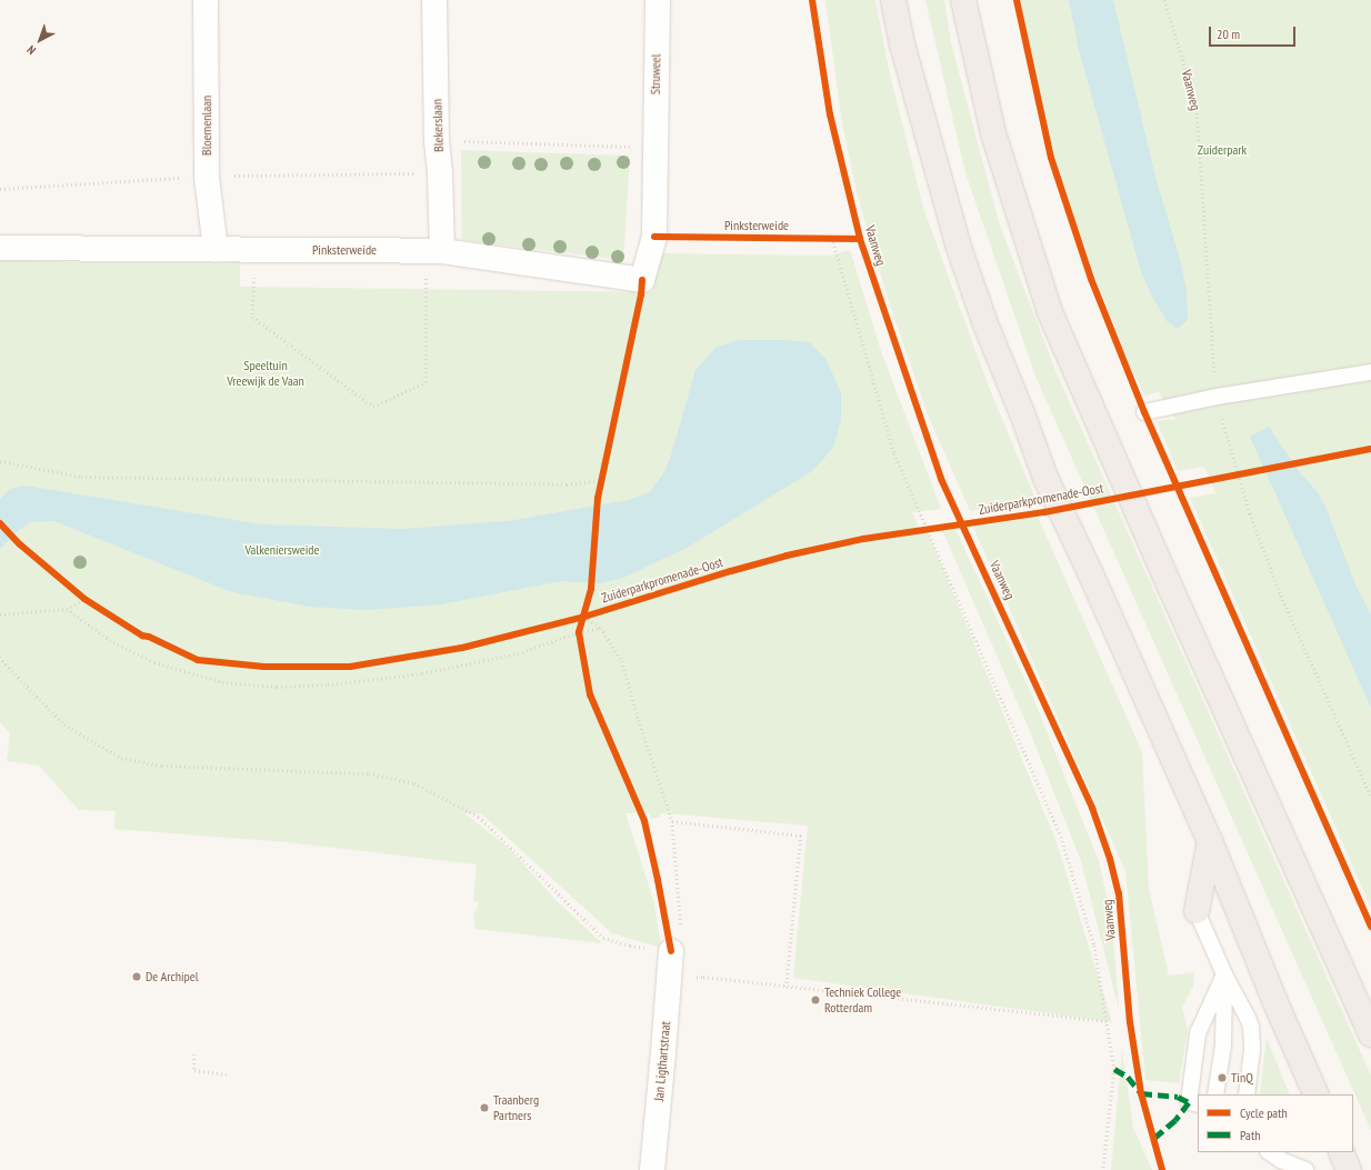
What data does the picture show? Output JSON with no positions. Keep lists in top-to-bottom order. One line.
{"streets":{"street":["Struweel","Bloemenlaan","Blekerslaan","Pinksterweide","Jan Ligthartstraat"],"cycle path":["Vaanweg","Zuiderparkpromenade-Oost"]},"crossings":[["Struweel","Pinksterweide"],["Bloemenlaan","Pinksterweide"],["Blekerslaan","Pinksterweide"]],"parks":["Zuiderpark","Speeltuin Vreewijk de Vaan","Valkeniersweide"],"places":["De Archipel","Techniek College Rotterdam","TinQ","Traanberg Partners"],"legend":["Cycle path","Path"],"scale_bar":"20 m","north":"bottom left"}
